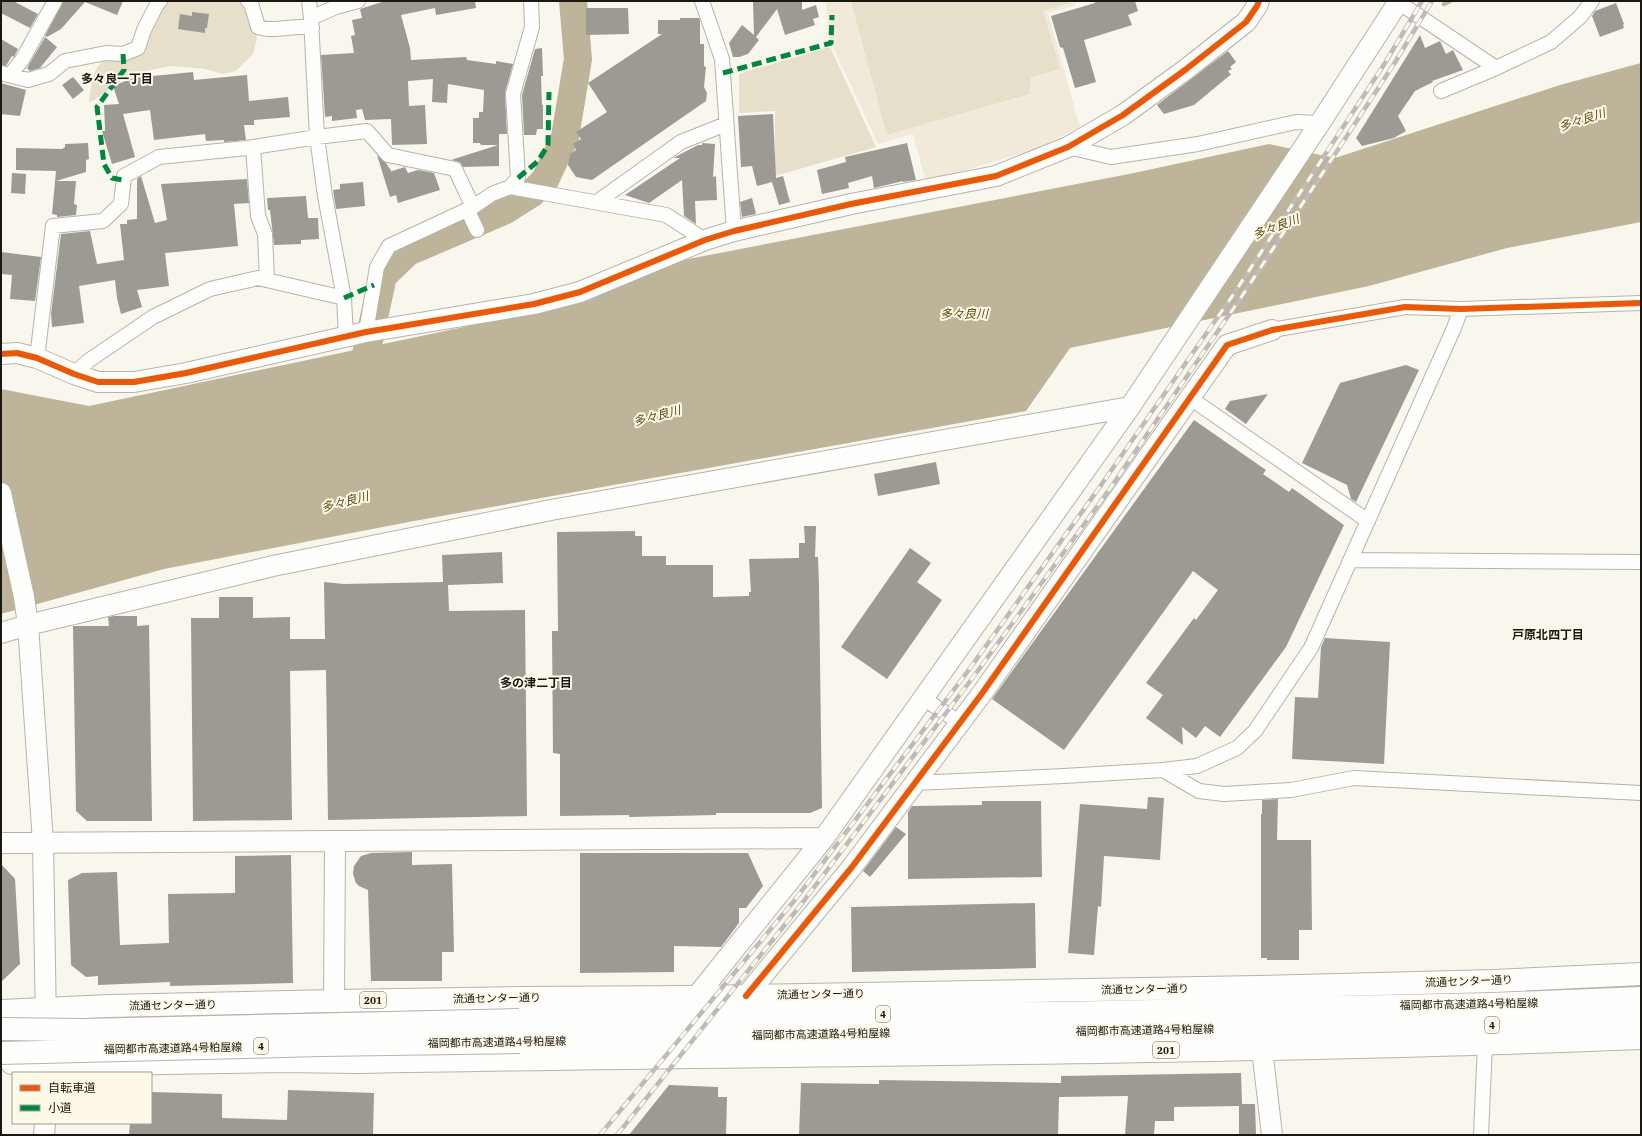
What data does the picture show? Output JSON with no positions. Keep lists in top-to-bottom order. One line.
{"streets":{"highway":["流通センター通り","201","福岡都市高速道路4号粕屋線","4"]},"districts":["多々良一丁目","戸原北四丁目","多の津二丁目"],"water":["多々良川"],"legend":["自転車道","小道"]}
